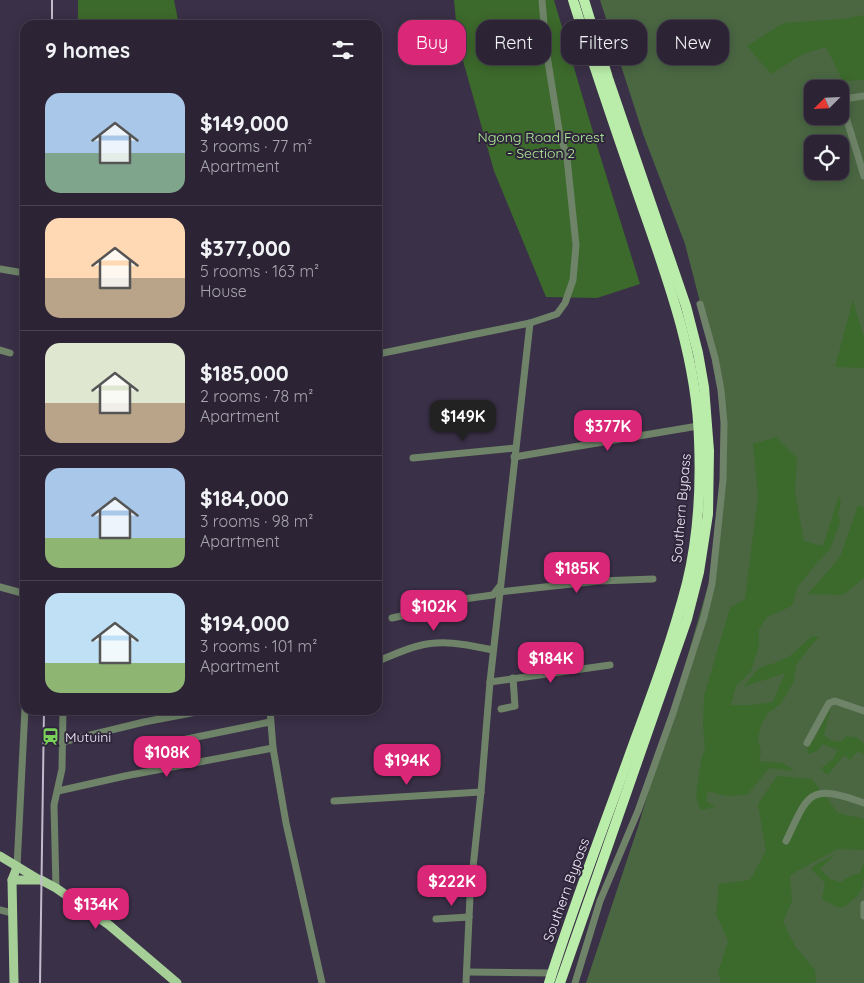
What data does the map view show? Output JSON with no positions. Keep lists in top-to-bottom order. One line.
{"streets":{"highway":["Southern Bypass"]},"parks":["Ngong Road Forest - Section 2"],"places":{"station":["Mutuini"]},"north":"bottom left","page":{"chip":["Buy","Rent","Filters","New"],"heading":"9 homes","list":[{"name":"$149,000","note":"3 rooms · 77 m² · Apartment"},{"name":"$377,000","note":"5 rooms · 163 m² · House"},{"name":"$185,000","note":"2 rooms · 78 m² · Apartment"},{"name":"$184,000","note":"3 rooms · 98 m² · Apartment"},{"name":"$194,000","note":"3 rooms · 101 m² · Apartment"}],"price":["$149K","$377K","$185K","$102K","$184K","$108K","$194K","$222K","$134K"]}}
